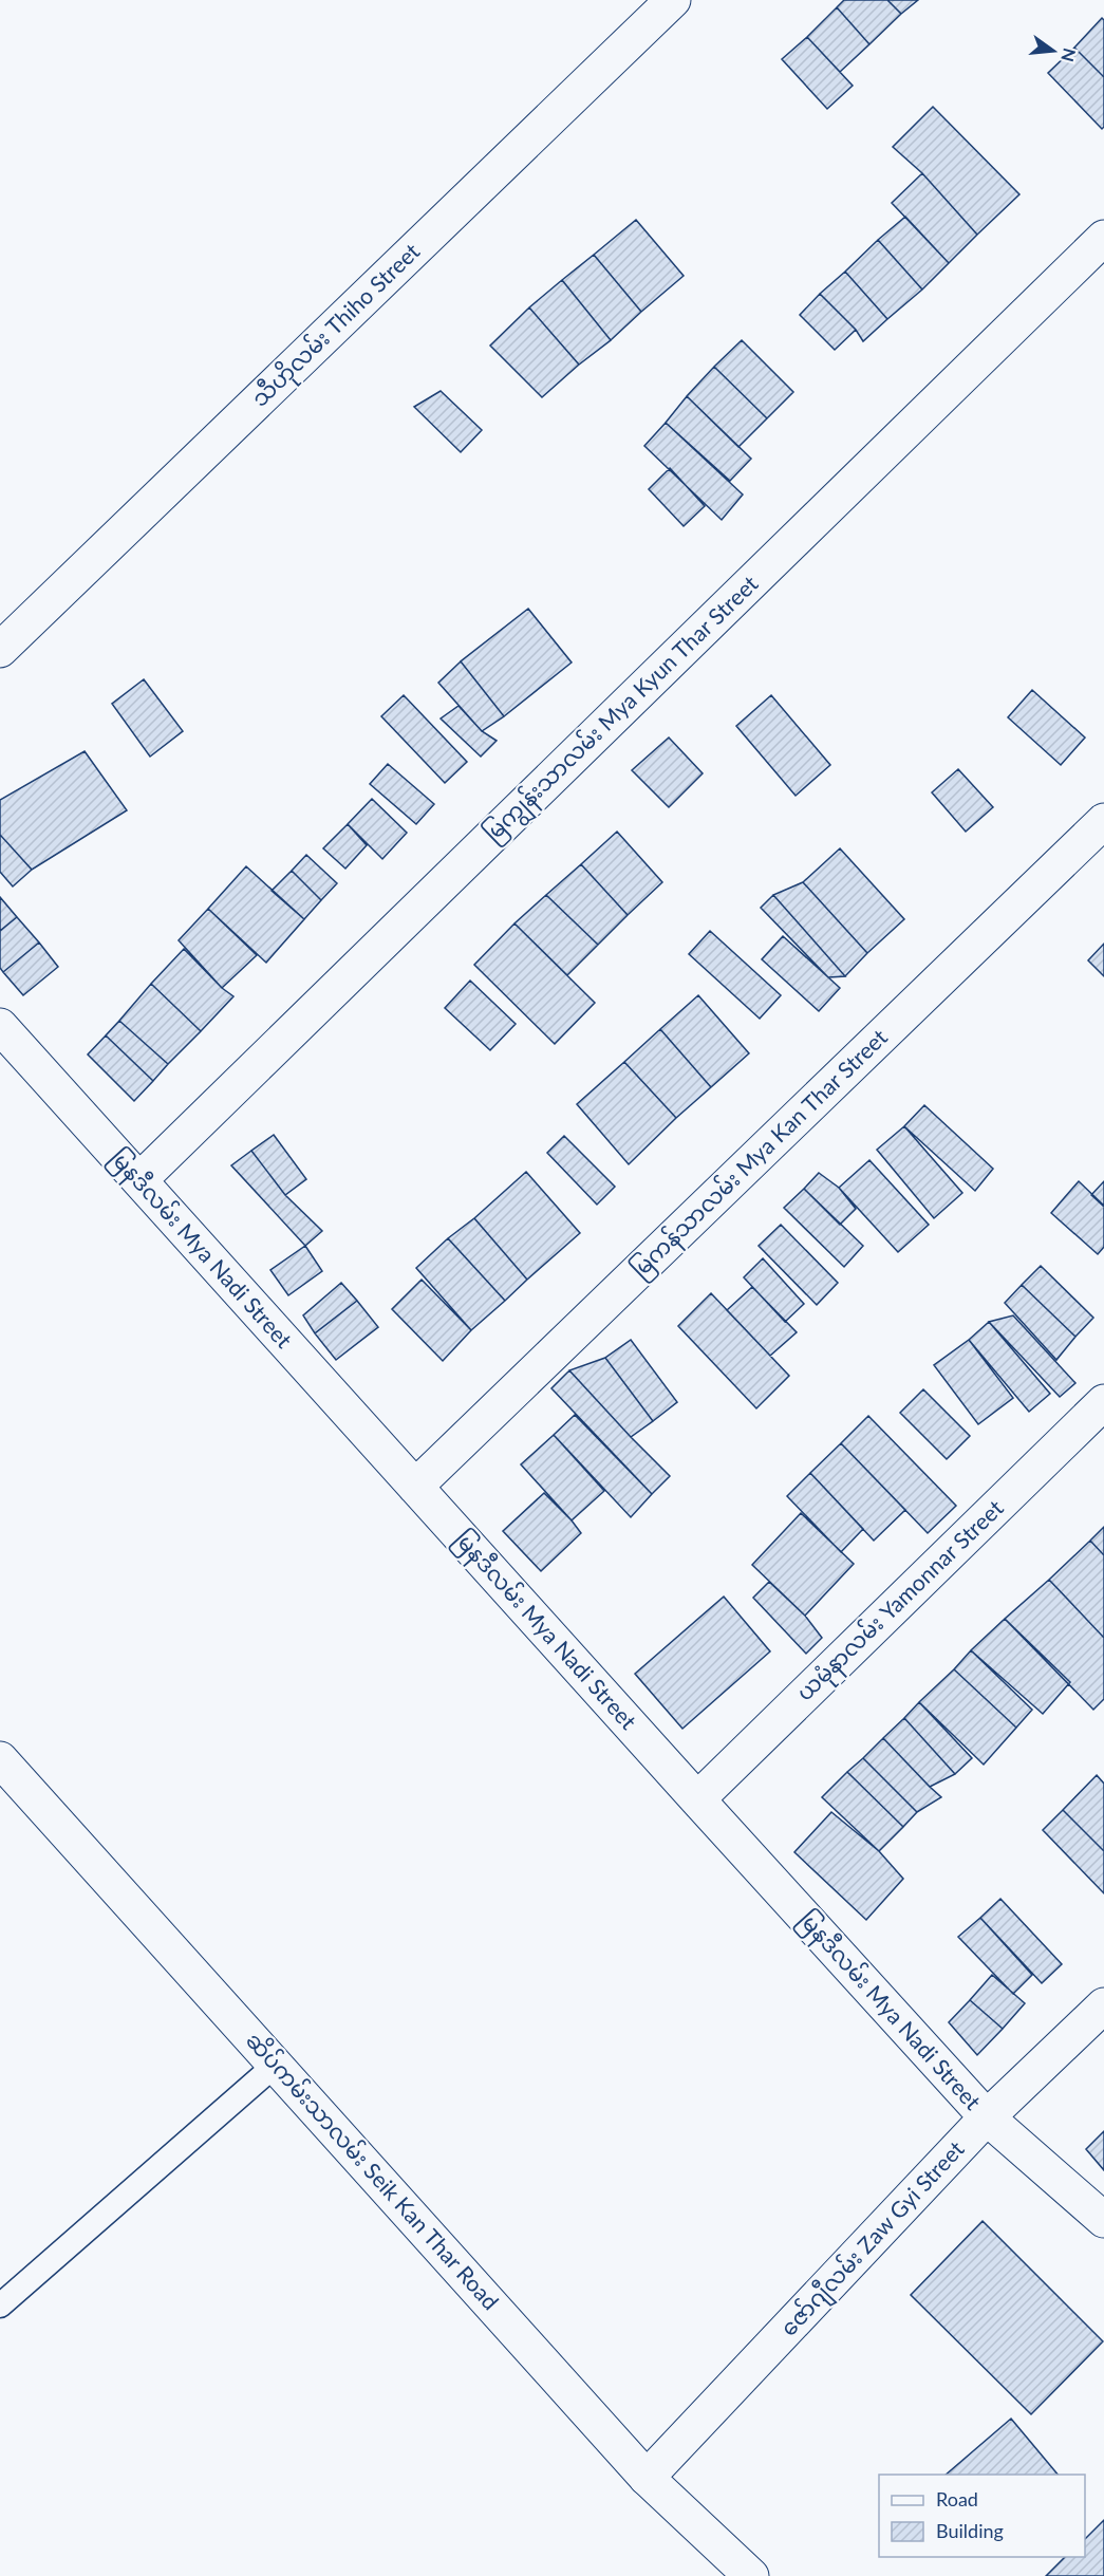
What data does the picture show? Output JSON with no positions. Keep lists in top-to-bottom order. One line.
{"streets":{"street":["သီဟိုလမ်း Thiho Street","မြကျွန်းသာလမ်း Mya Kyun Thar Street","မြကန်သာလမ်း Mya Kan Thar Street","မြနဒီလမ်း Mya Nadi Street","ယမုံနာလမ်း Yamonnar Street","ဆိပ်ကမ်းသာလမ်း Seik Kan Thar Road","ဇော်ဂျီလမ်း Zaw Gyi Street"]},"crossings":[["မြကျွန်းသာလမ်း Mya Kyun Thar Street","မြနဒီလမ်း Mya Nadi Street"],["မြကန်သာလမ်း Mya Kan Thar Street","မြနဒီလမ်း Mya Nadi Street"],["မြနဒီလမ်း Mya Nadi Street","ယမုံနာလမ်း Yamonnar Street"],["မြနဒီလမ်း Mya Nadi Street","ဇော်ဂျီလမ်း Zaw Gyi Street"],["ဆိပ်ကမ်းသာလမ်း Seik Kan Thar Road","ဇော်ဂျီလမ်း Zaw Gyi Street"]],"legend":["Road","Building"],"north":"right"}
